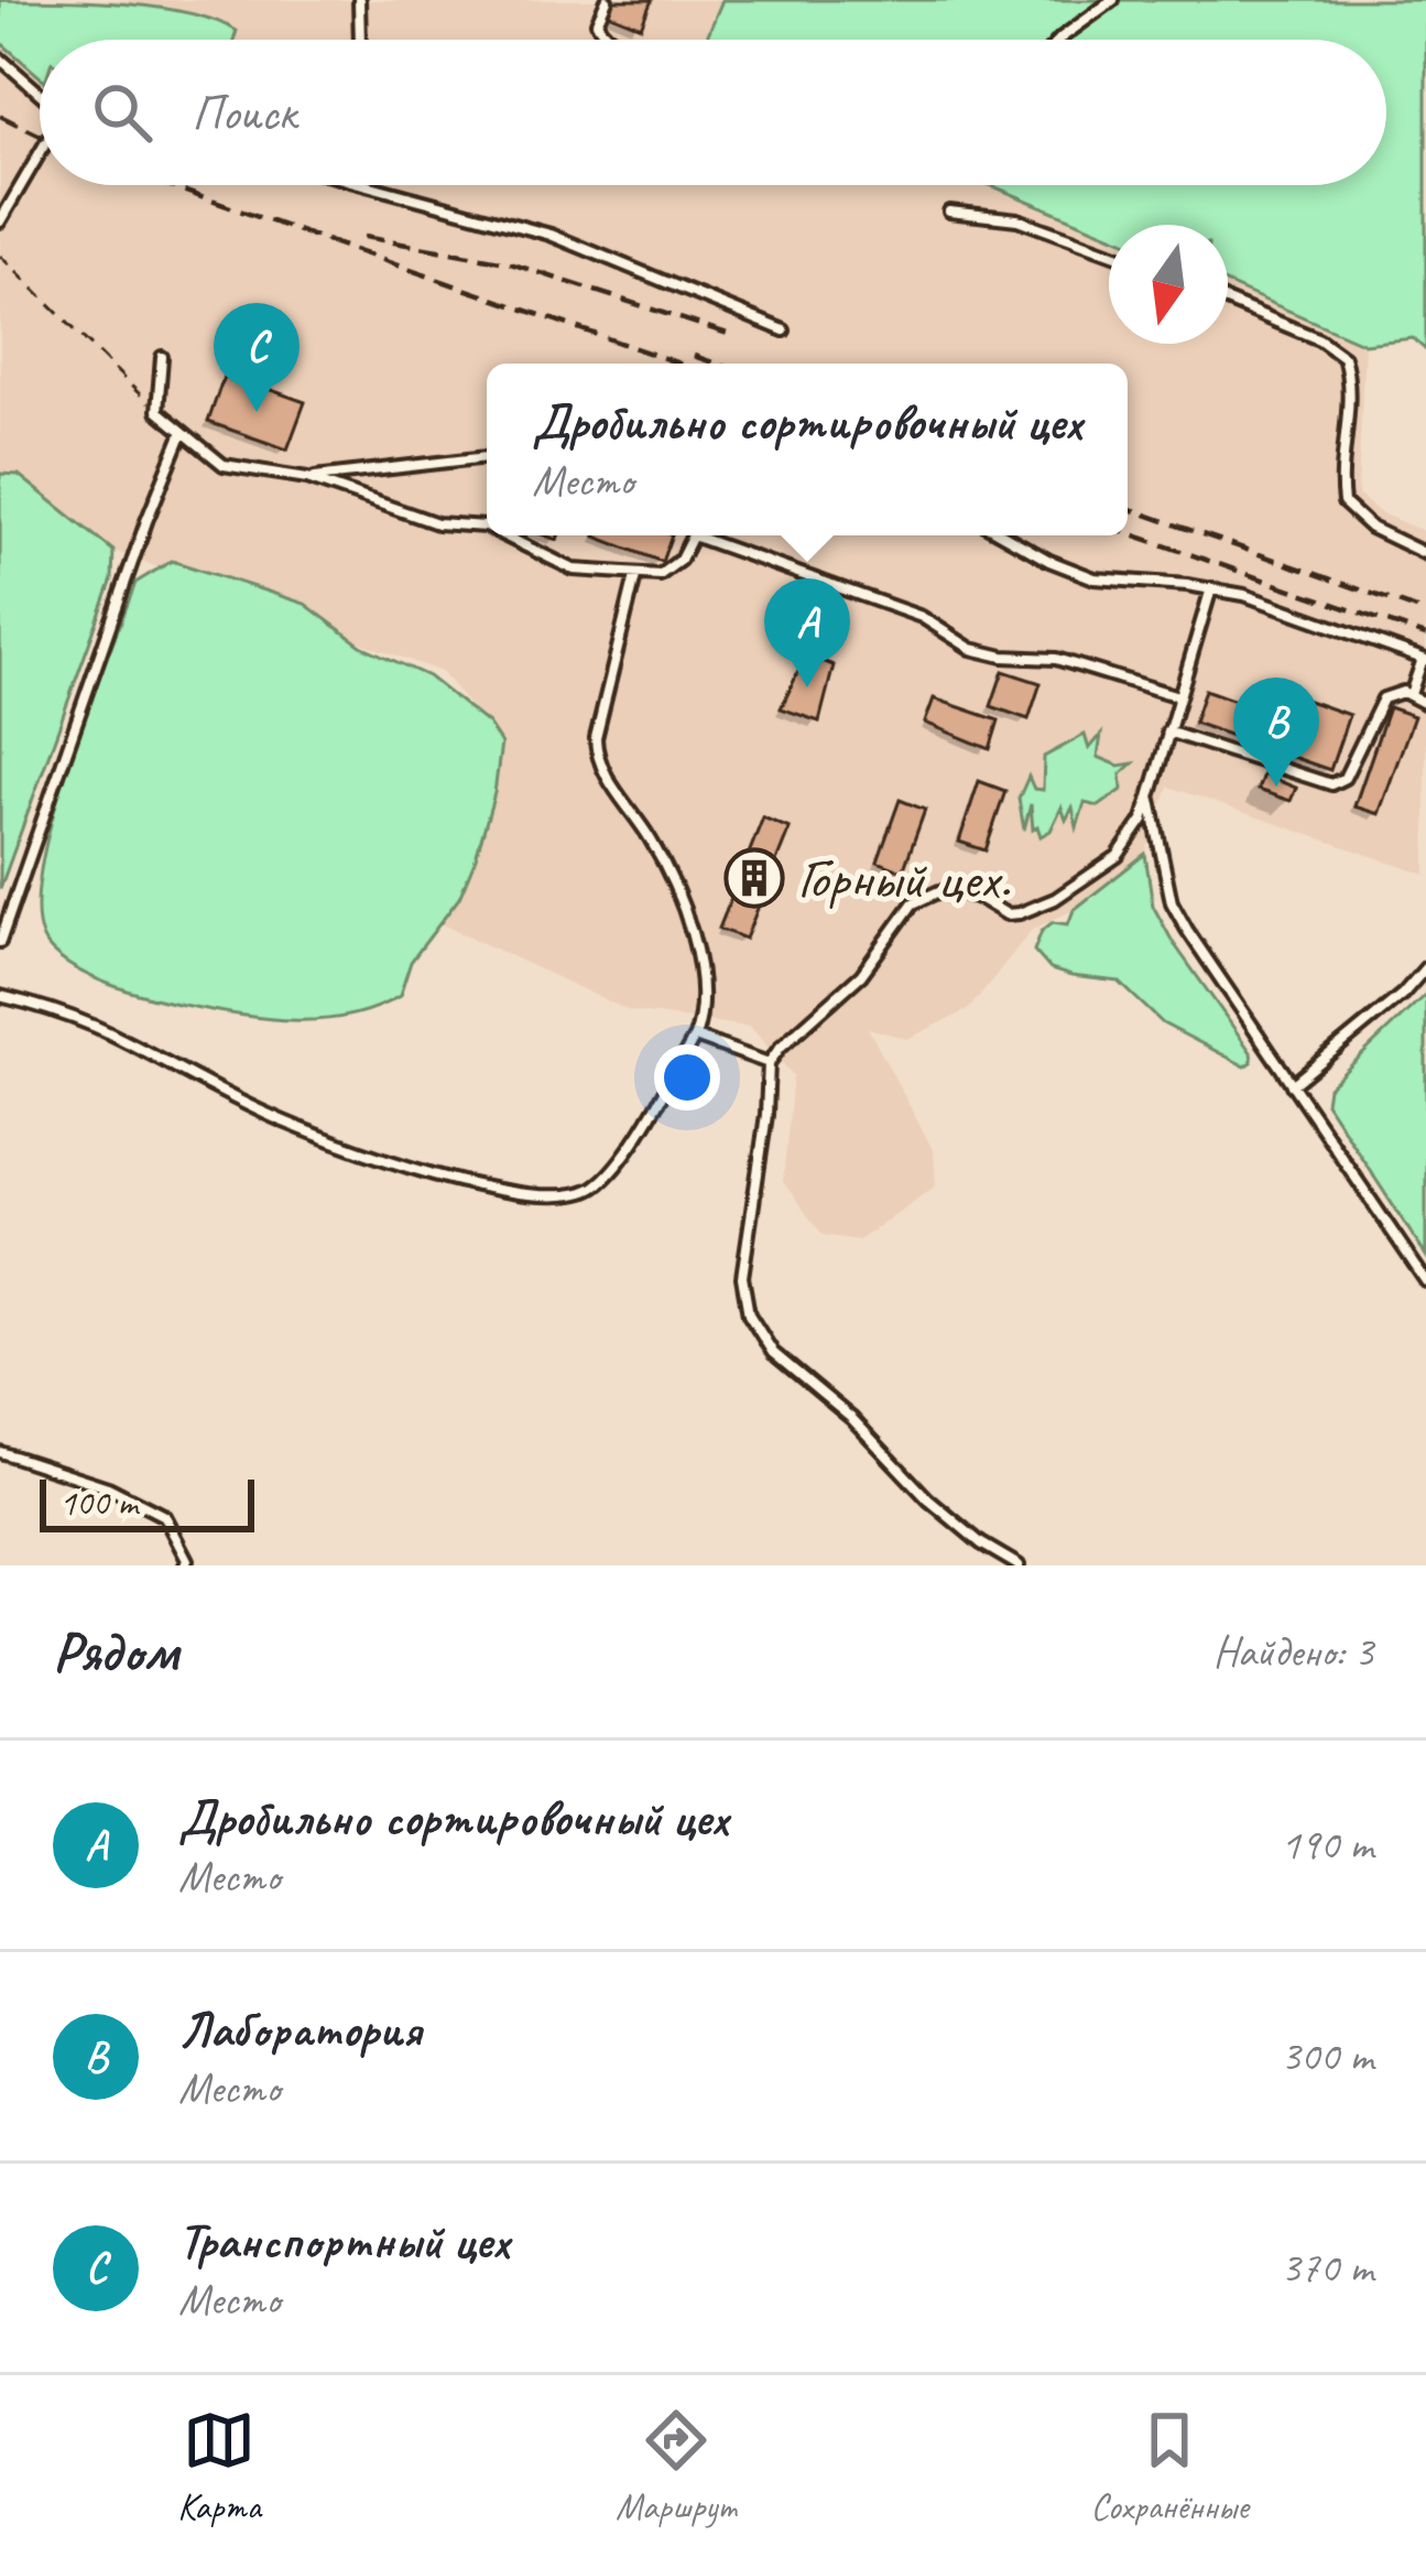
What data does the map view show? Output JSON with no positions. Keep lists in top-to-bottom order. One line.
{"places":{"building":["Горный цех."]},"scale_bar":"100 m","north":"bottom","page":{"search":"Поиск","pins":["C","A","B"],"popup":["Дробильно сортировочный цех","Место"],"scale":"100 m","heading":["Рядом","Найдено: 3"],"list":[{"mark":"A","name":"Дробильно сортировочный цех","note":"Место","value":"190 m"},{"mark":"B","name":"Лаборатория","note":"Место","value":"300 m"},{"mark":"C","name":"Транспортный цех","note":"Место","value":"370 m"}],"nav":["Карта","Маршрут","Сохранённые"]}}
